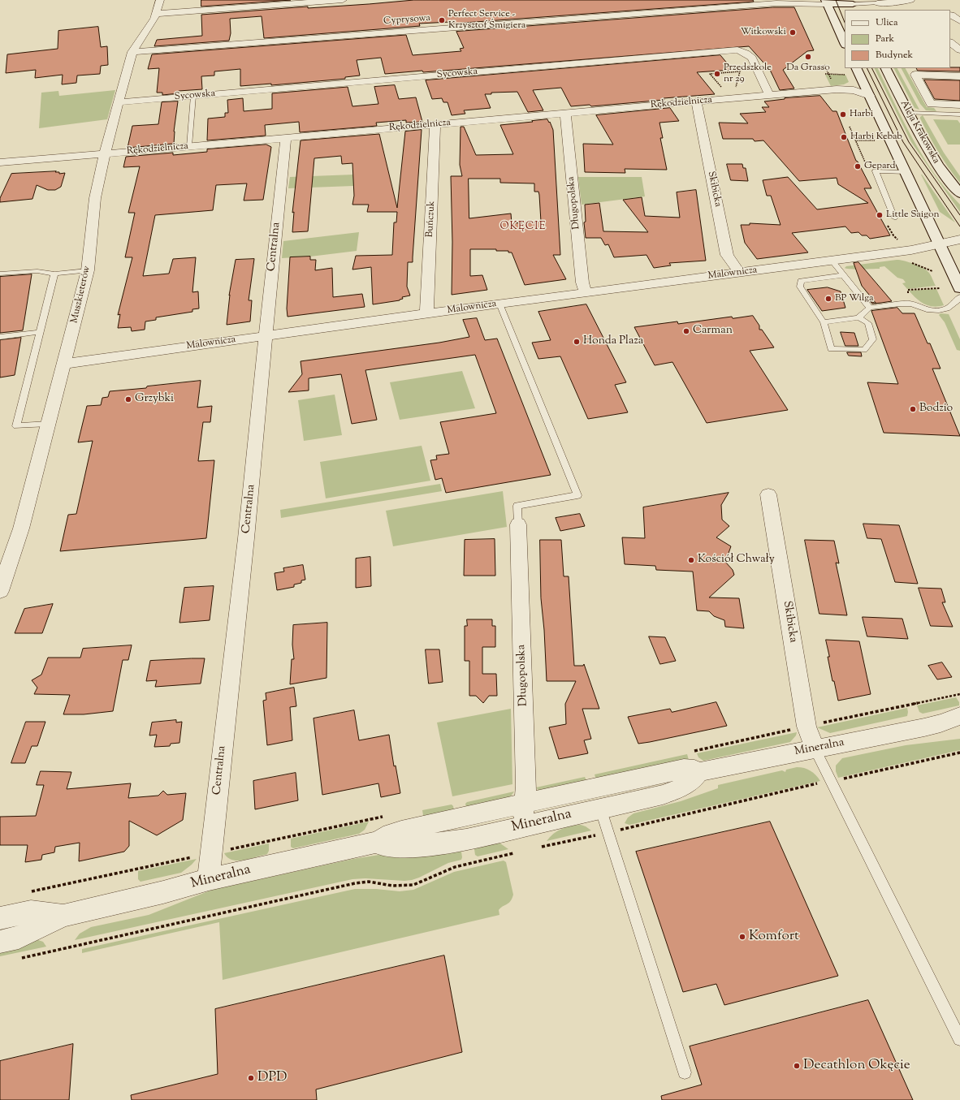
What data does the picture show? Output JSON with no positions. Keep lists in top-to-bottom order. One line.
{"streets":{"main road":["Aleja Krakowska"],"street":["Cyprysowa","Sycowska","Rękodzielnicza","Skibicka","Długopolska","Buńczuk","Centralna","Malownicza","Muszkieterów","Mineralna"]},"crossings":[["Cyprysowa","Muszkieterów"],["Sycowska","Rękodzielnicza"],["Sycowska","Muszkieterów"],["Rękodzielnicza","Skibicka"],["Rękodzielnicza","Długopolska"],["Rękodzielnicza","Buńczuk"],["Rękodzielnicza","Centralna"],["Rękodzielnicza","Muszkieterów"],["Skibicka","Malownicza"],["Skibicka","Mineralna"],["Długopolska","Malownicza"],["Długopolska","Mineralna"],["Buńczuk","Malownicza"],["Centralna","Malownicza"],["Centralna","Mineralna"],["Malownicza","Muszkieterów"]],"districts":["OKĘCIE"],"places":["Perfect Service - Krzysztof Śmigiera","Witkowski","Da Grasso","Przedszkole nr 29","Harbi","Harbi Kebab","Gepard","Little Saigon","BP Wilga","Carman","Honda Plaza","Grzybki","Bodzio","Kościół Chwały","Komfort","Decathlon Okęcie","DPD"],"legend":["Ulica","Park","Budynek"]}
